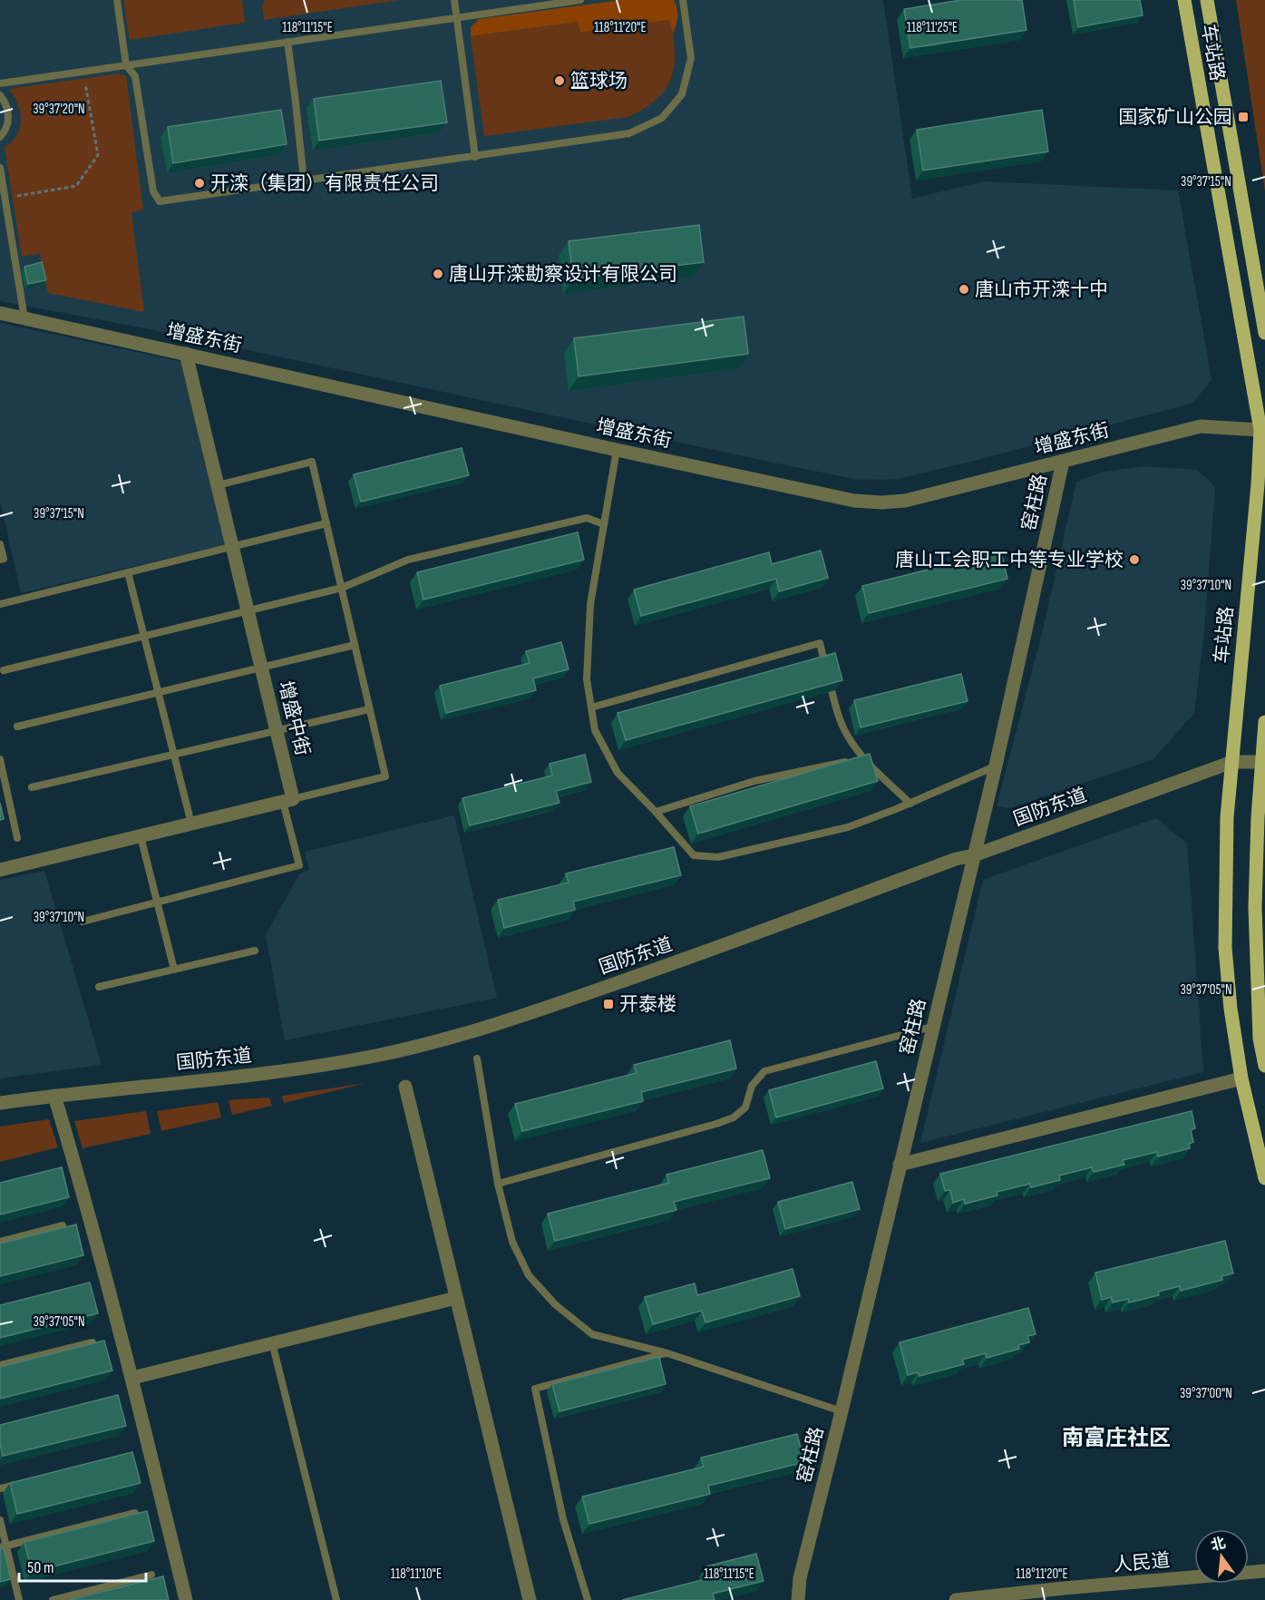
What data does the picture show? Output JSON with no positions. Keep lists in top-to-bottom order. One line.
{"streets":{"main road":["车站路"],"street":["增盛东街","窑柱路","增盛中街","国防东道","人民道"]},"crossings":[["车站路","增盛东街"],["车站路","国防东道"],["增盛东街","窑柱路"],["增盛东街","增盛中街"],["窑柱路","国防东道"]],"districts":["南富庄社区"],"places":{"other":["篮球场","开滦（集团）有限责任公司","唐山开滦勘察设计有限公司","唐山市开滦十中","唐山工会职工中等专业学校"],"transit":["国家矿山公园","开泰楼"]},"scale_bar":"50 m","north":"top","coordinates":["118°11'15\"E","118°11'20\"E","118°11'25\"E","39°37'20\"N","39°37'15\"N","39°37'10\"N","39°37'05\"N","39°37'00\"N","118°11'10\"E"]}
